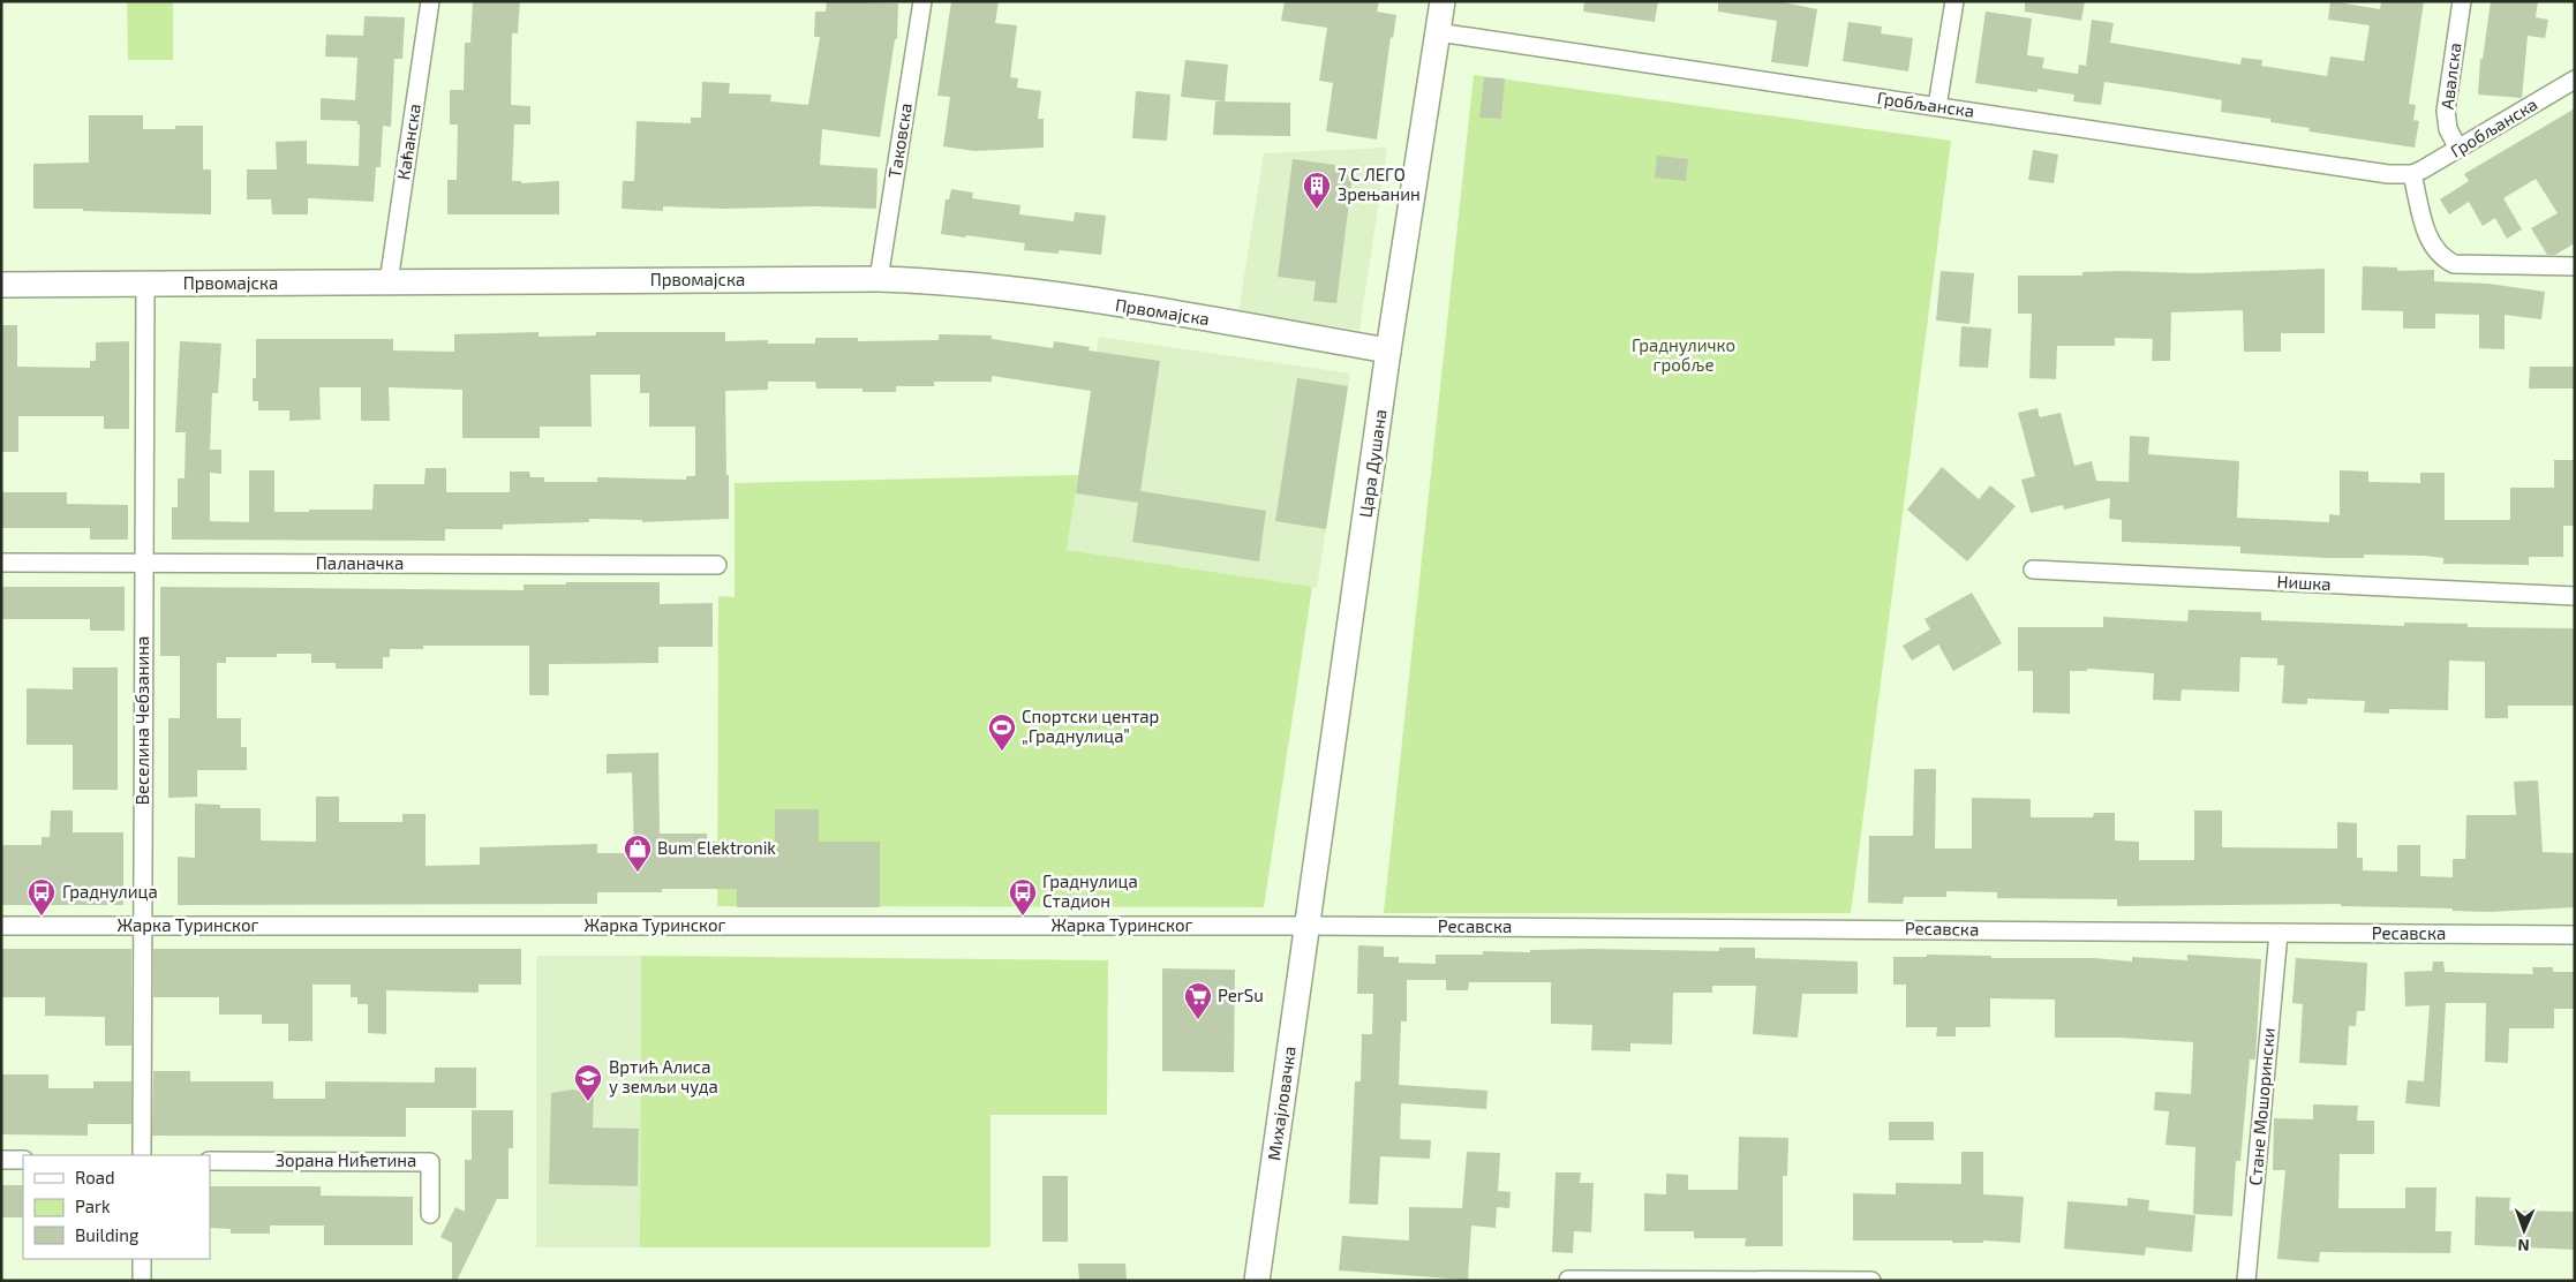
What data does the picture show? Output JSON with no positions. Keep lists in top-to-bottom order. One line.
{"streets":{"street":["Авалска","Гробљанска","Таковска","Каћанска","Првомајска","Цара Душана","Паланачка","Нишка","Веселина Чебзанина","Жарка Туринског","Ресавска","Михајловачка","Стане Мошорински","Зорана Нићетина"]},"crossings":[["Авалска","Гробљанска"],["Гробљанска","Цара Душана"],["Таковска","Првомајска"],["Каћанска","Првомајска"],["Првомајска","Цара Душана"],["Првомајска","Веселина Чебзанина"],["Цара Душана","Жарка Туринског"],["Цара Душана","Ресавска"],["Цара Душана","Михајловачка"],["Паланачка","Веселина Чебзанина"],["Веселина Чебзанина","Жарка Туринског"],["Жарка Туринског","Ресавска"],["Жарка Туринског","Михајловачка"],["Ресавска","Михајловачка"],["Ресавска","Стане Мошорински"]],"parks":["Граднуличко гробље"],"places":{"building":["7 С ЛЕГО Зрењанин"],"sports":["Спортски центар „Граднулица”"],"shop":["Bum Elektronik"],"bus stop":["Граднулица","Граднулица Стадион"],"supermarket":["PerSu"],"school or university":["Вртић Алиса у земљи чуда"]},"legend":["Road","Park","Building"],"north":"bottom"}
